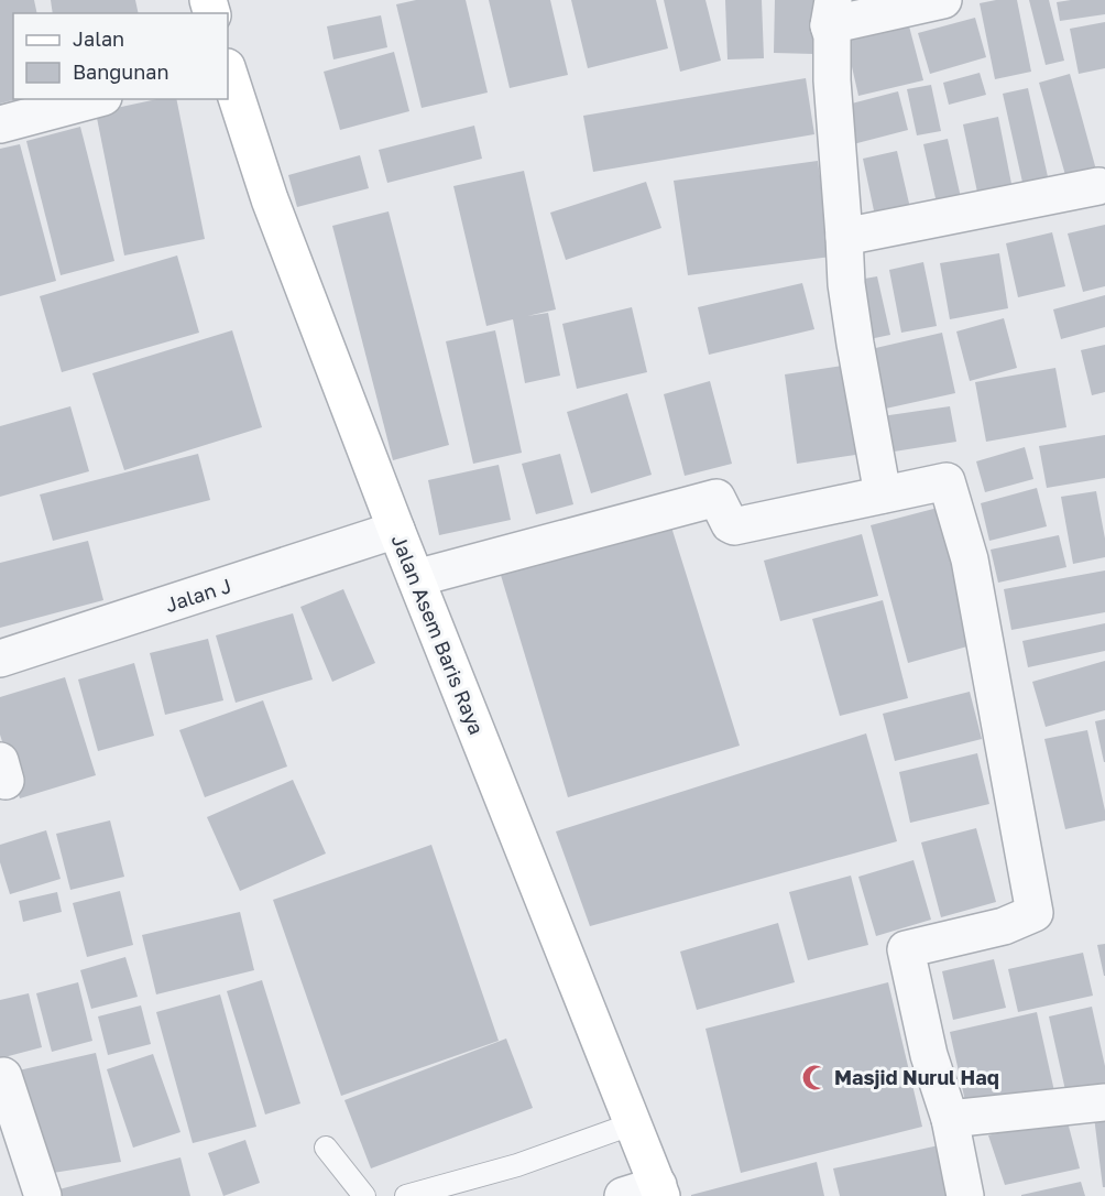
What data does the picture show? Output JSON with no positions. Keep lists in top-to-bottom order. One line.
{"streets":{"street":["Jalan J","Jalan Asem Baris Raya"]},"crossings":[["Jalan J","Jalan Asem Baris Raya"]],"places":{"mosque":["Masjid Nurul Haq"]},"legend":["Jalan","Bangunan"]}
